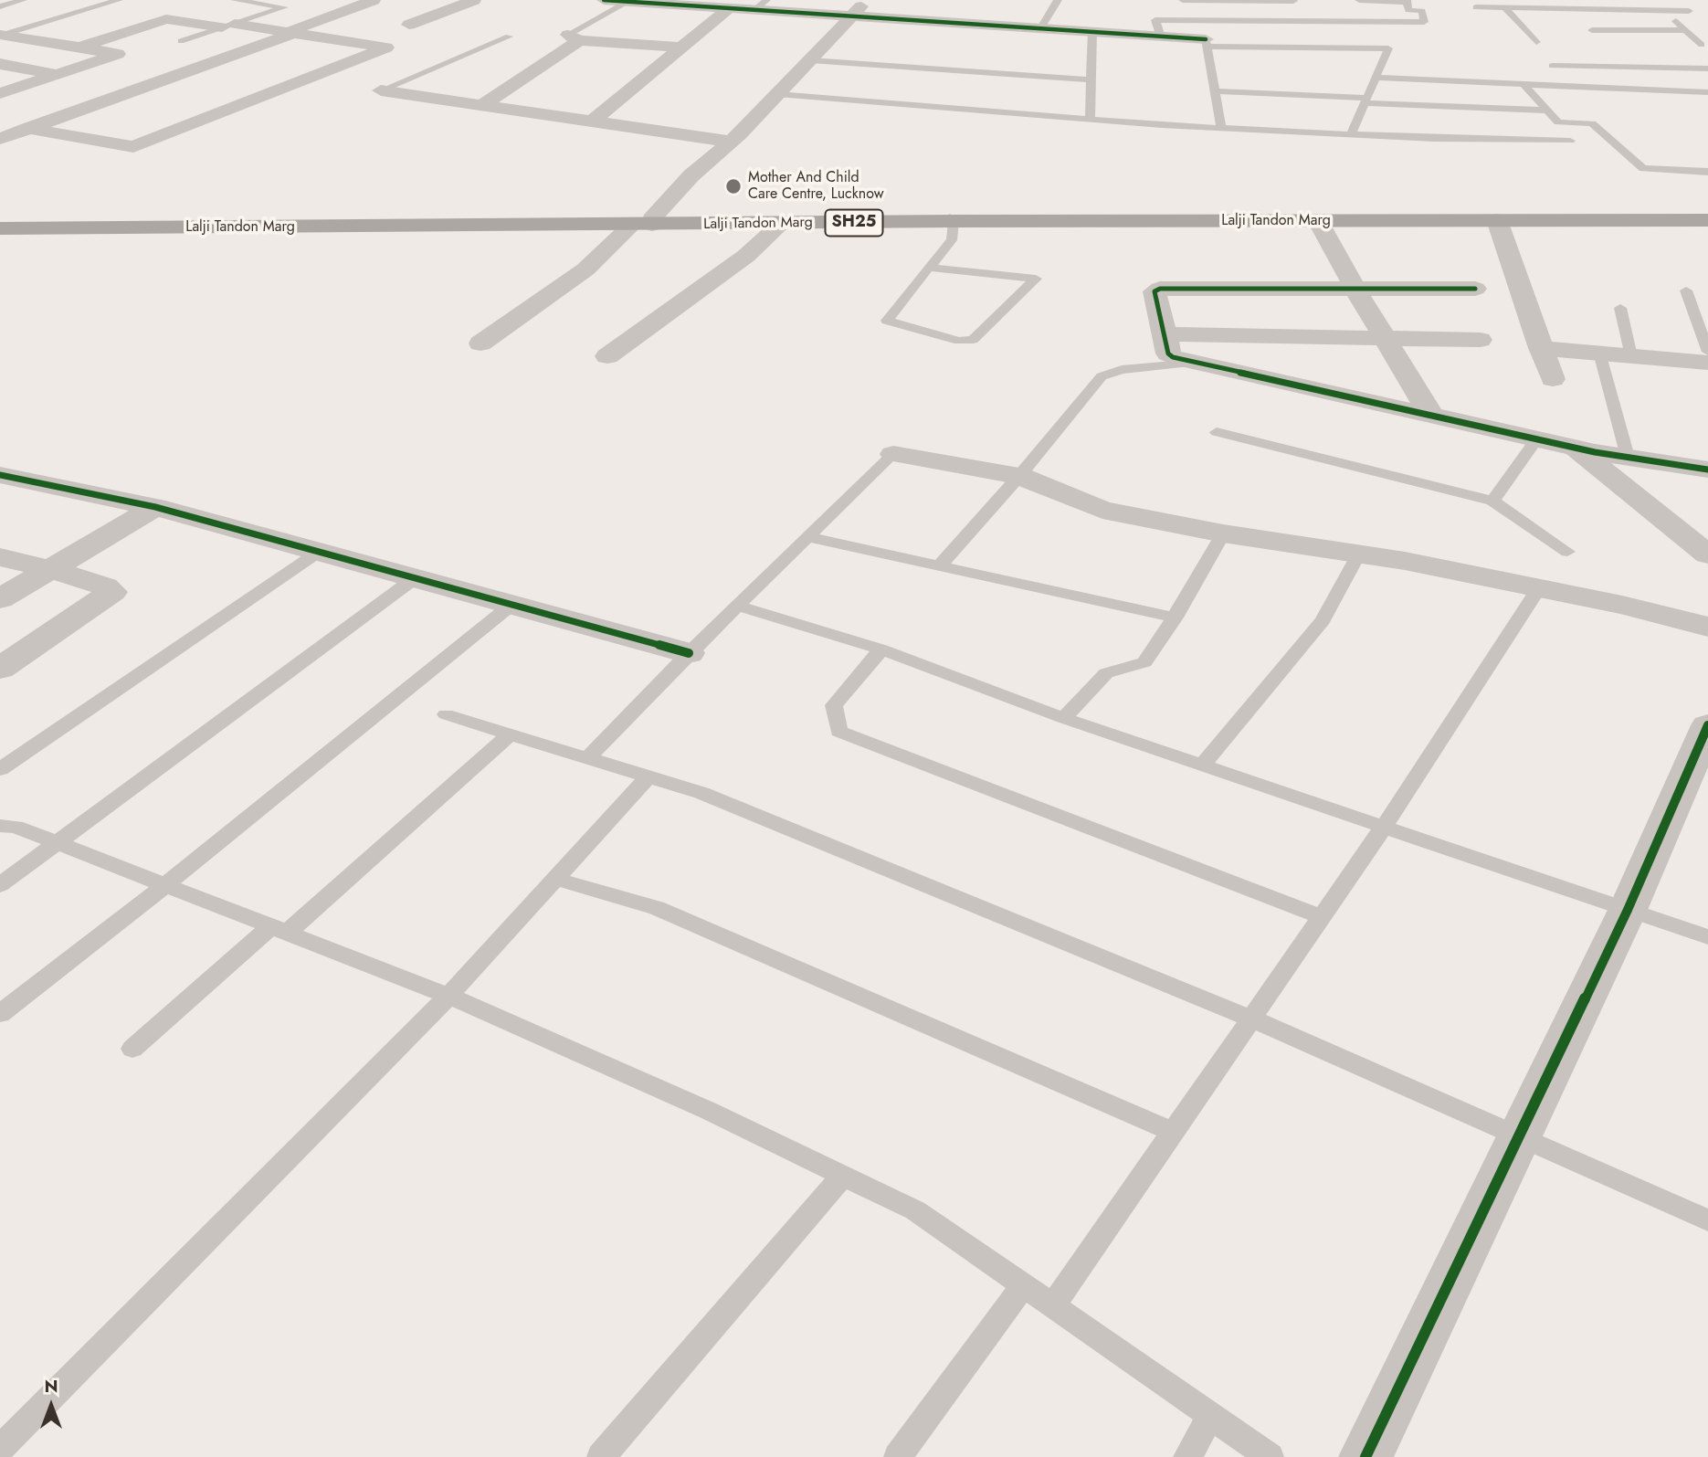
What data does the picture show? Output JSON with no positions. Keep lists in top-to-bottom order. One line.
{"streets":{"main road":["Lalji Tandon Marg","SH25"]},"places":["Mother And Child Care Centre, Lucknow"],"north":"top"}
